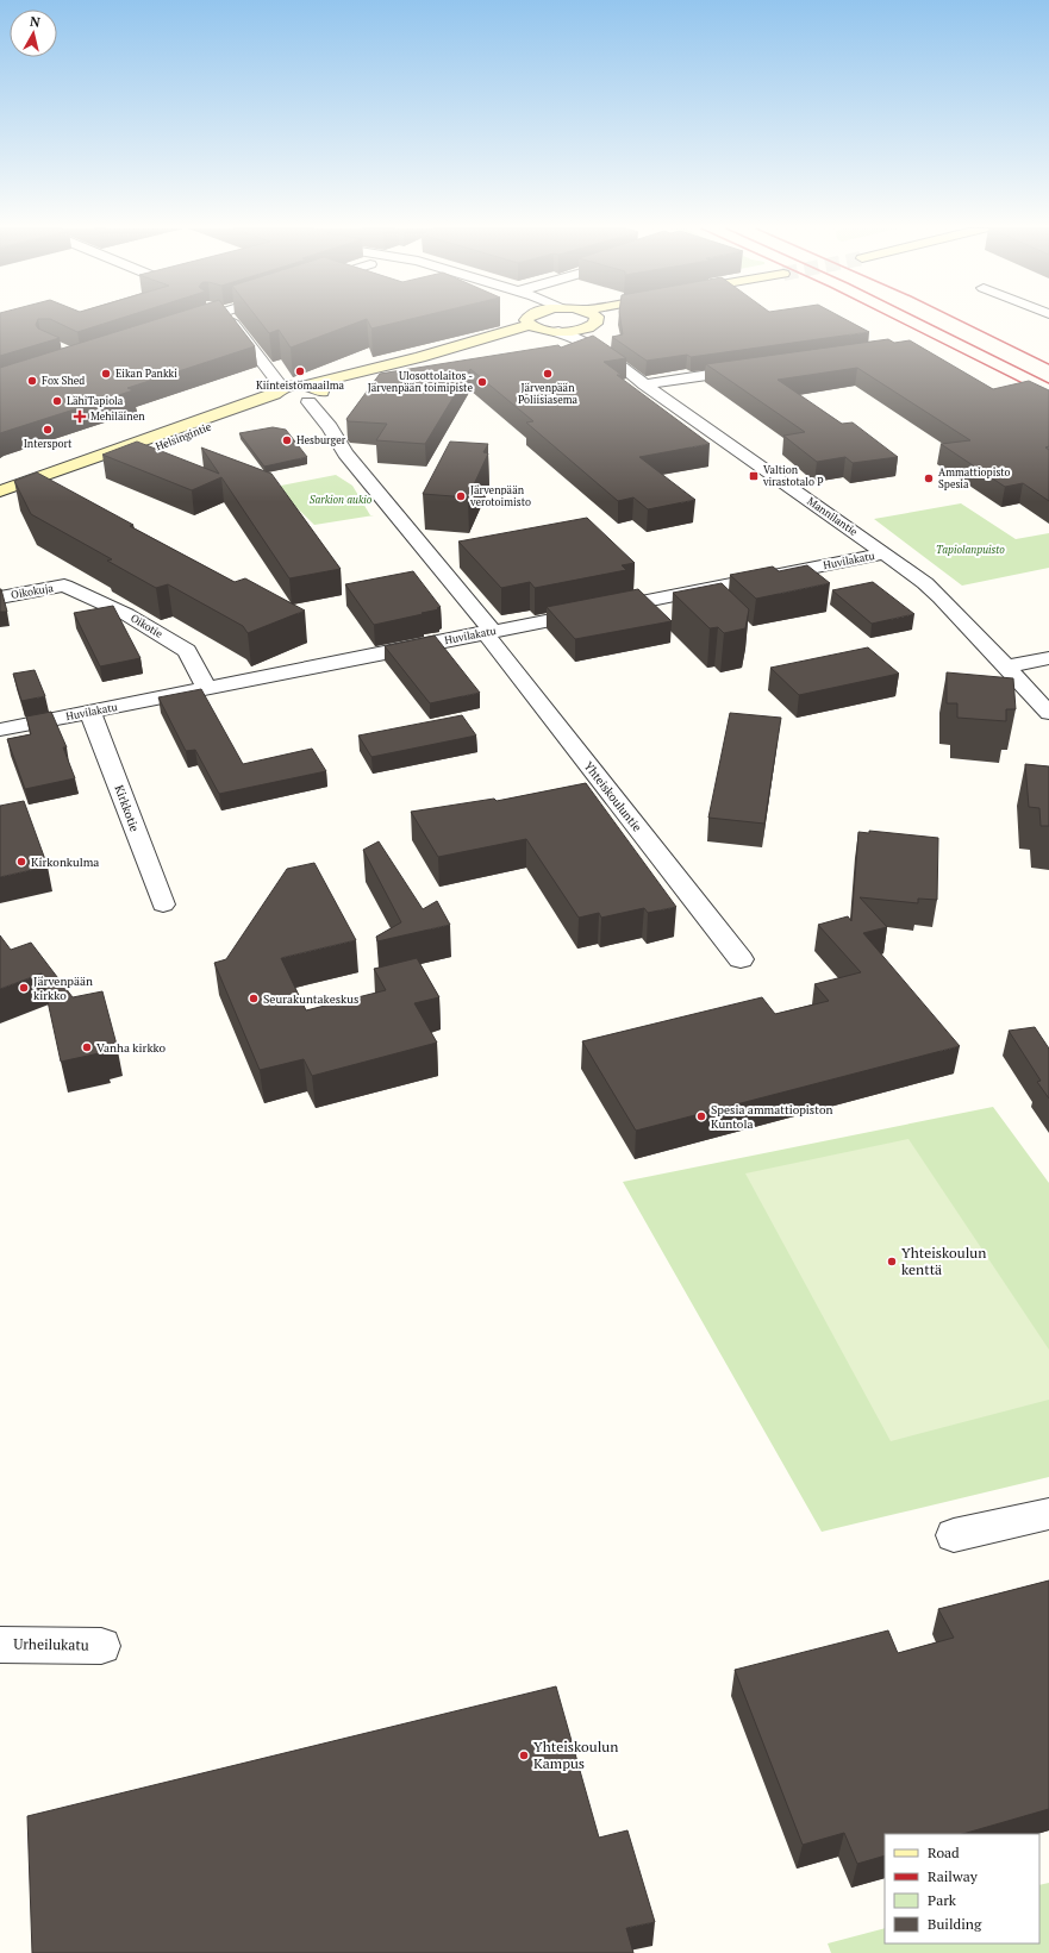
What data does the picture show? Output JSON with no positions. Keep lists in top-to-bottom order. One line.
{"streets":{"main road":["Helsingintie"],"street":["Mannilantie","Huvilakatu","Oikokuja","Oikotie","Yhteiskouluntie","Kirkkotie","Urheilukatu"]},"crossings":[["Helsingintie","Yhteiskouluntie"],["Mannilantie","Huvilakatu"],["Huvilakatu","Oikotie"],["Huvilakatu","Yhteiskouluntie"],["Huvilakatu","Kirkkotie"],["Oikokuja","Oikotie"]],"parks":["Sarkion aukio","Tapiolanpuisto"],"places":{"other":["Kiinteistömaailma","Eikan Pankki","Järvenpään Poliisiasema","Fox Shed","Ulosottolaitos - Järvenpään toimipiste","LähiTapiola","Intersport","Hesburger","Ammattiopisto Spesia","Järvenpään verotoimisto","Kirkonkulma","Järvenpään kirkko","Seurakuntakeskus","Vanha kirkko","Spesia ammattiopiston Kuntola","Yhteiskoulun kenttä","Yhteiskoulun Kampus"],"health":["Mehiläinen"],"transit":["Valtion virastotalo P"]},"legend":["Road","Railway","Park","Building"],"north":"top"}
